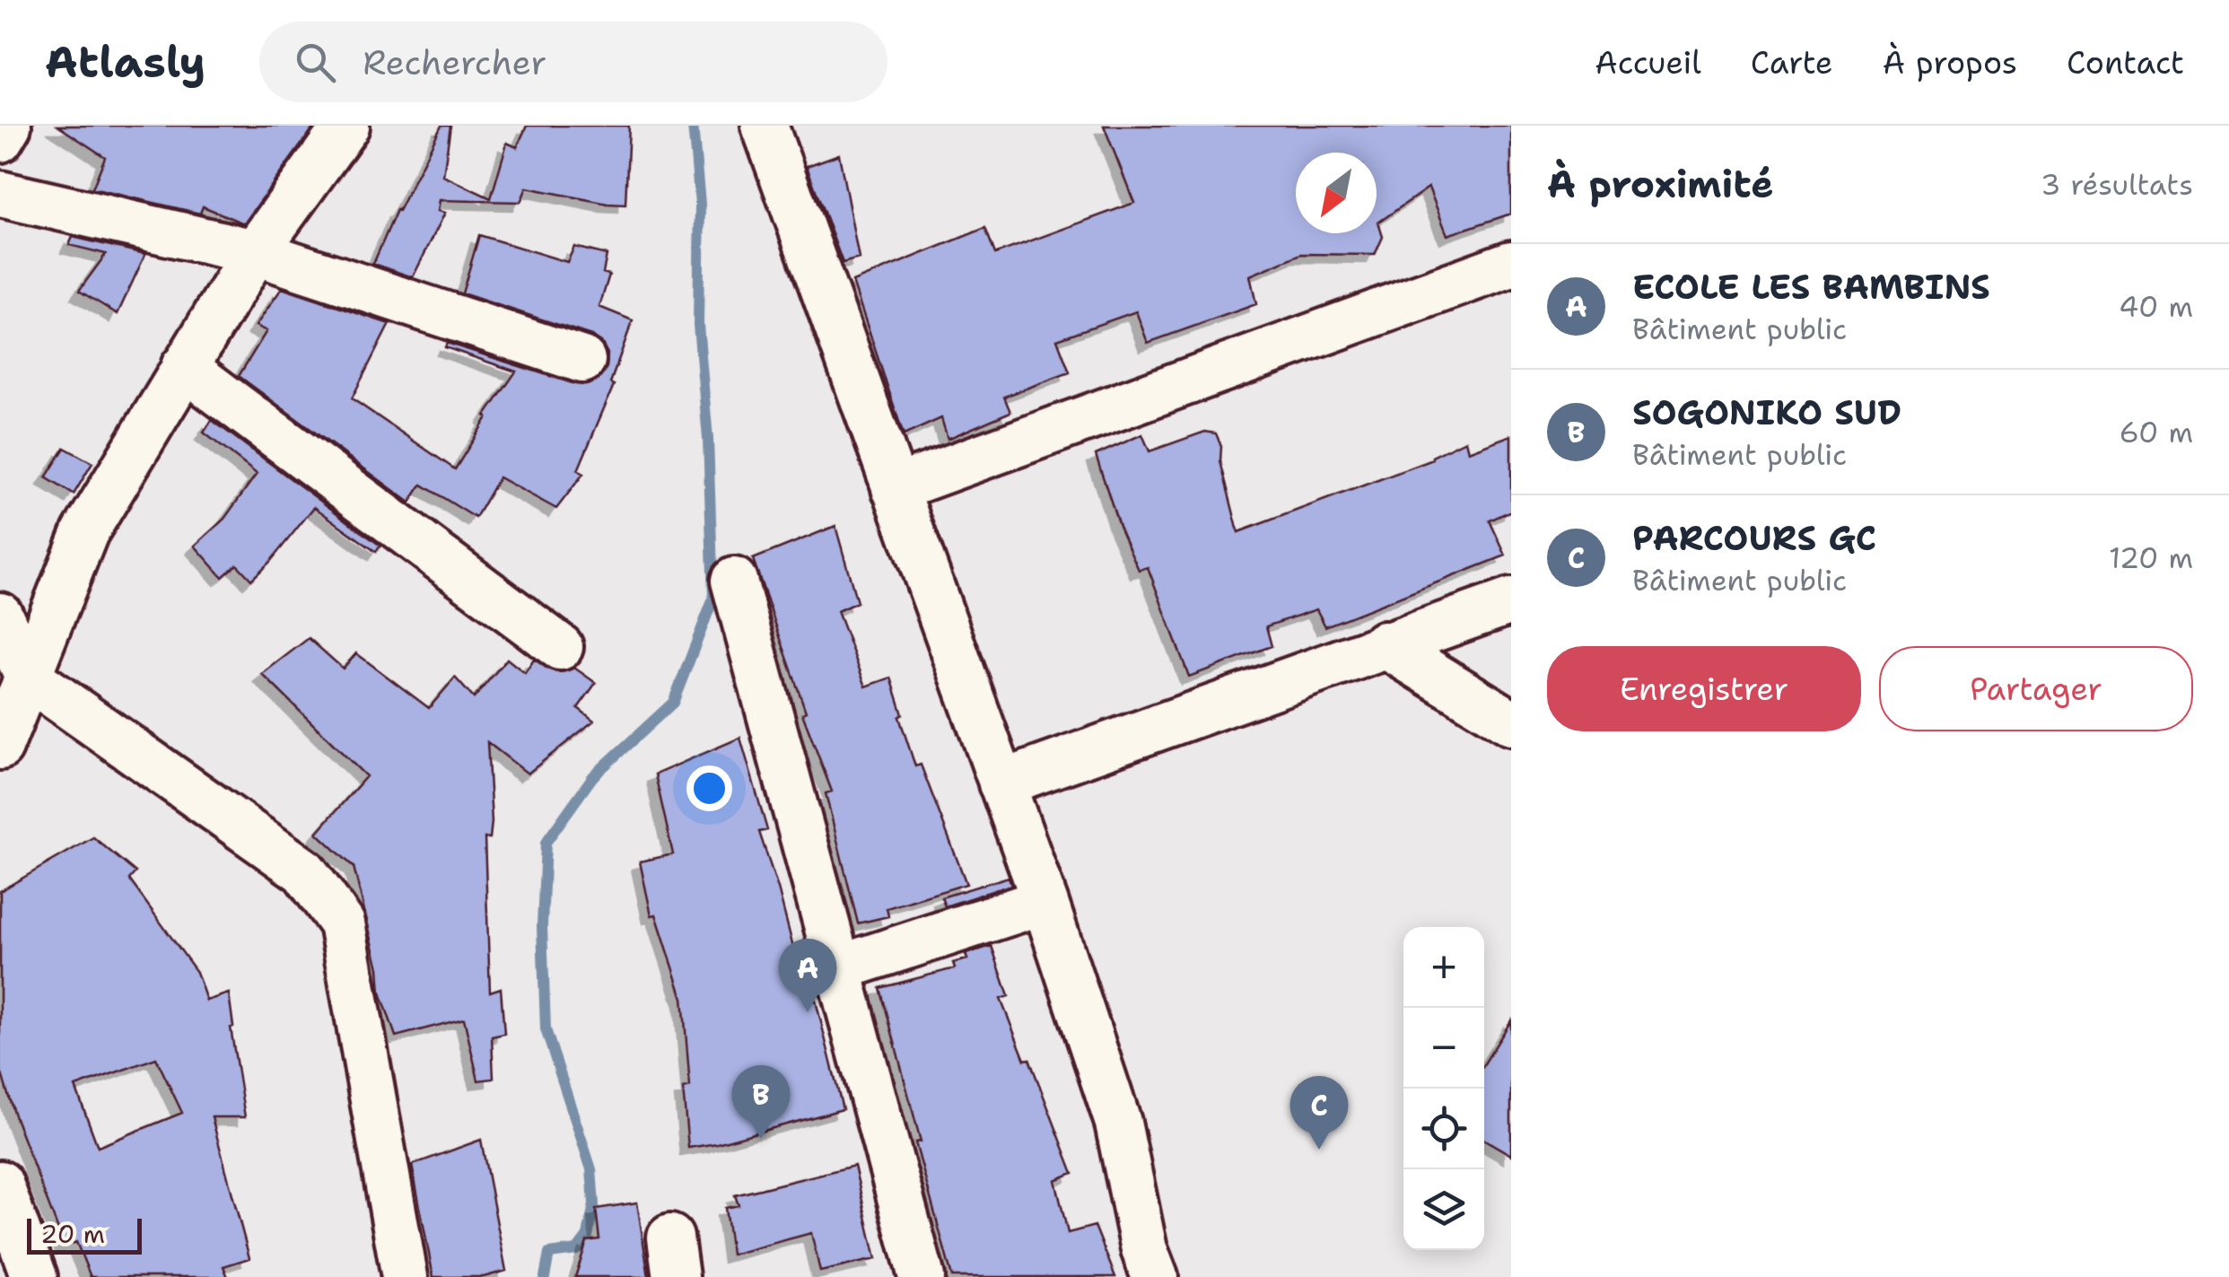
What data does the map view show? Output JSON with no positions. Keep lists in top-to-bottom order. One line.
{"scale_bar":"20 m","north":"bottom left","page":{"header":"Atlasly","search":"Rechercher","nav":["Accueil","Carte","À propos","Contact"],"heading":["À proximité","3 résultats"],"list":[{"mark":"A","name":"ECOLE LES BAMBINS","note":"Bâtiment public","value":"40 m"},{"mark":"B","name":"SOGONIKO SUD","note":"Bâtiment public","value":"60 m"},{"mark":"C","name":"PARCOURS GC","note":"Bâtiment public","value":"120 m"}],"buttons":["Enregistrer","Partager"],"map_buttons":["+","−"],"pins":["A","B","C"],"scale":"20 m"}}
